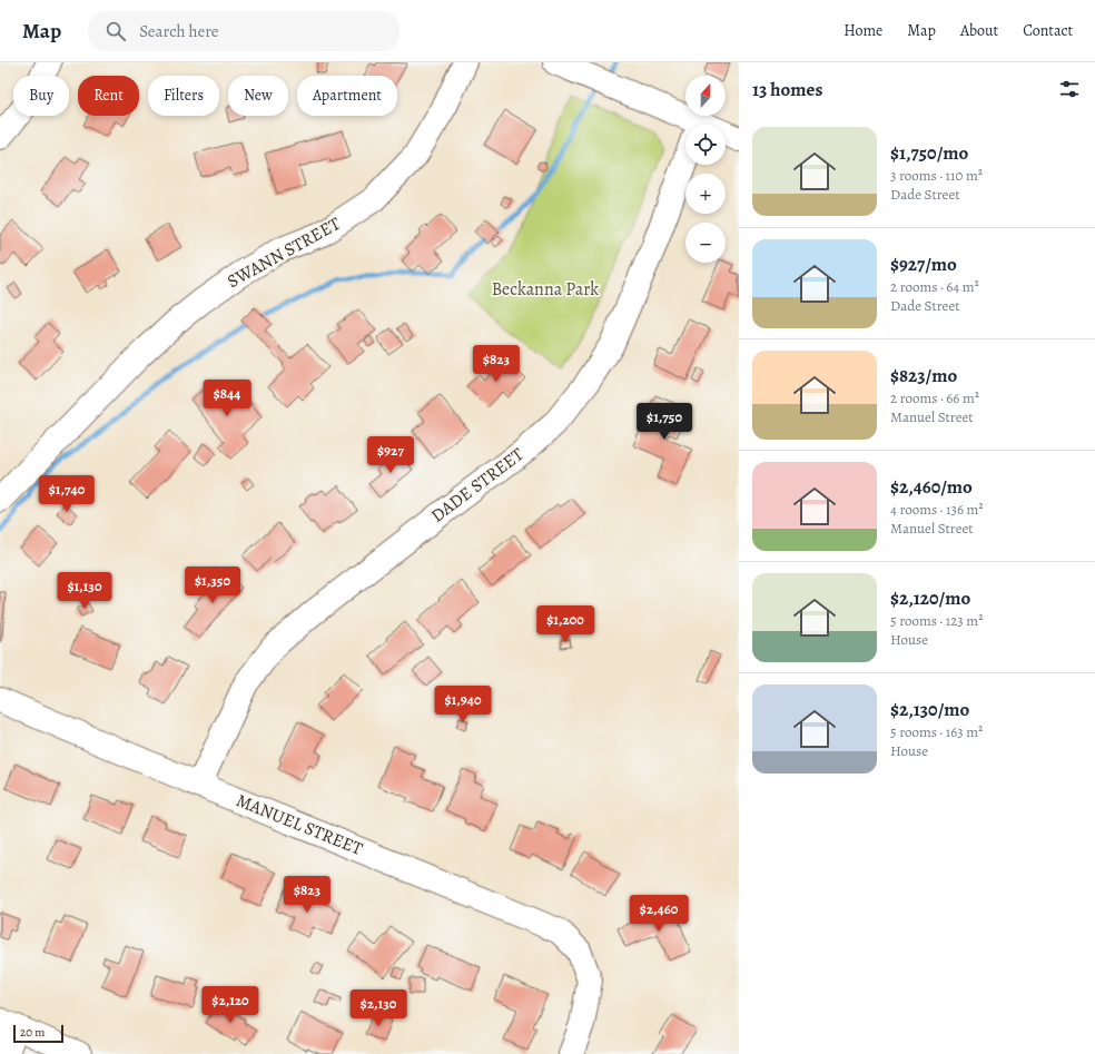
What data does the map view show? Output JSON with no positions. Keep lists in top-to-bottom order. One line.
{"streets":{"street":["SWANN STREET","DADE STREET","MANUEL STREET"]},"crossings":[["DADE STREET","MANUEL STREET"]],"parks":["Beckanna Park"],"scale_bar":"20 m","north":"top","page":{"header":"Map","search":"Search here","nav":["Home","Map","About","Contact"],"heading":"13 homes","map_buttons":["+","−"],"chip":["Buy","Rent","Filters","New","Apartment"],"list":[{"name":"$1,750/mo","note":"3 rooms · 110 m² · Dade Street"},{"name":"$927/mo","note":"2 rooms · 64 m² · Dade Street"},{"name":"$823/mo","note":"2 rooms · 66 m² · Manuel Street"},{"name":"$2,460/mo","note":"4 rooms · 136 m² · Manuel Street"},{"name":"$2,120/mo","note":"5 rooms · 123 m² · House"},{"name":"$2,130/mo","note":"5 rooms · 163 m² · House"}],"price":["$823","$844","$1,750","$927","$1,740","$1,350","$1,130","$1,200","$1,940","$823","$2,460","$2,120","$2,130"],"scale":"20 m"}}
